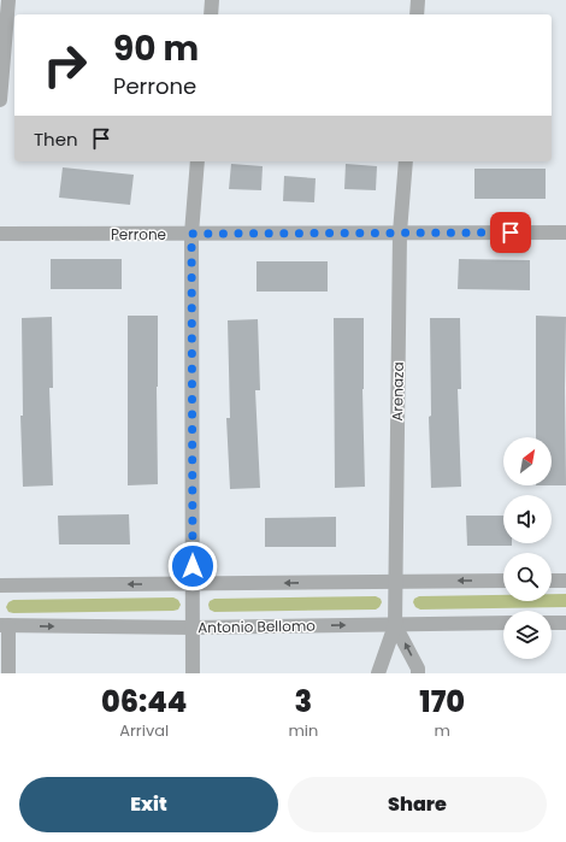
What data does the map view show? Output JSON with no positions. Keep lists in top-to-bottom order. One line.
{"streets":{"street":["Perrone","Arenaza","Antonio Bellomo"]},"crossings":[["Perrone","Arenaza"],["Arenaza","Antonio Bellomo"]],"north":"top right","page":{"turn":["90 m","Perrone"],"then":"Then","eta":["06:44","Arrival","3","min","170","m"],"buttons":["Exit","Share"]}}
